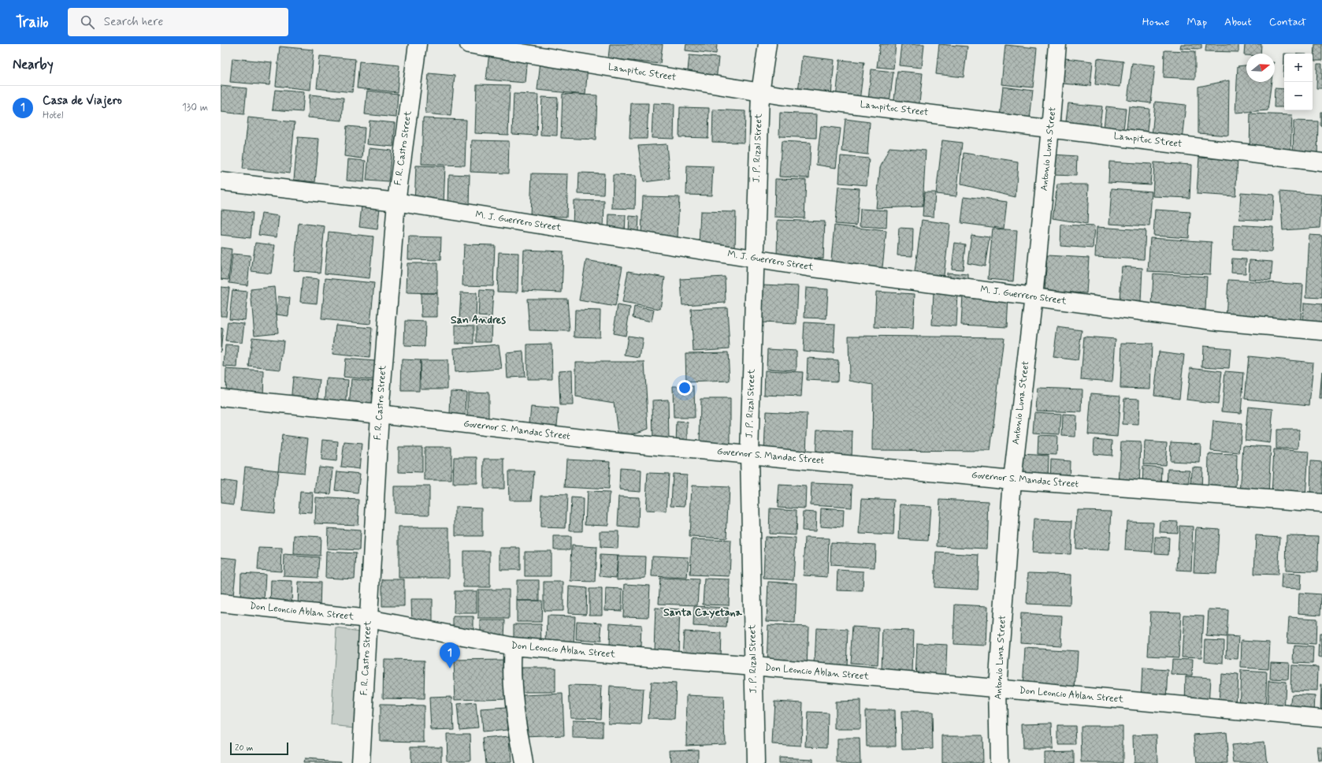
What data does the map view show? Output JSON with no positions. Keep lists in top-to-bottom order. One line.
{"streets":{"street":["Lampitoc Street","F. R. Castro Street","J. P. Rizal Street","Antonio Luna Street","M. J. Guerrero Street","Governor S. Mandac Street","Don Leoncio Ablan Street"]},"crossings":[["Lampitoc Street","J. P. Rizal Street"],["Lampitoc Street","Antonio Luna Street"],["F. R. Castro Street","M. J. Guerrero Street"],["F. R. Castro Street","Governor S. Mandac Street"],["F. R. Castro Street","Don Leoncio Ablan Street"],["J. P. Rizal Street","M. J. Guerrero Street"],["J. P. Rizal Street","Governor S. Mandac Street"],["J. P. Rizal Street","Don Leoncio Ablan Street"],["Antonio Luna Street","M. J. Guerrero Street"],["Antonio Luna Street","Governor S. Mandac Street"],["Antonio Luna Street","Don Leoncio Ablan Street"]],"districts":["San Andres","Santa Cayetana"],"scale_bar":"20 m","north":"right","page":{"header":"Trailo","search":"Search here","nav":["Home","Map","About","Contact"],"heading":"Nearby","map_buttons":["+","−"],"list":[{"mark":"1","name":"Casa de Viajero","note":"Hotel","value":"130 m"}],"pins":"1","scale":"20 m"}}
